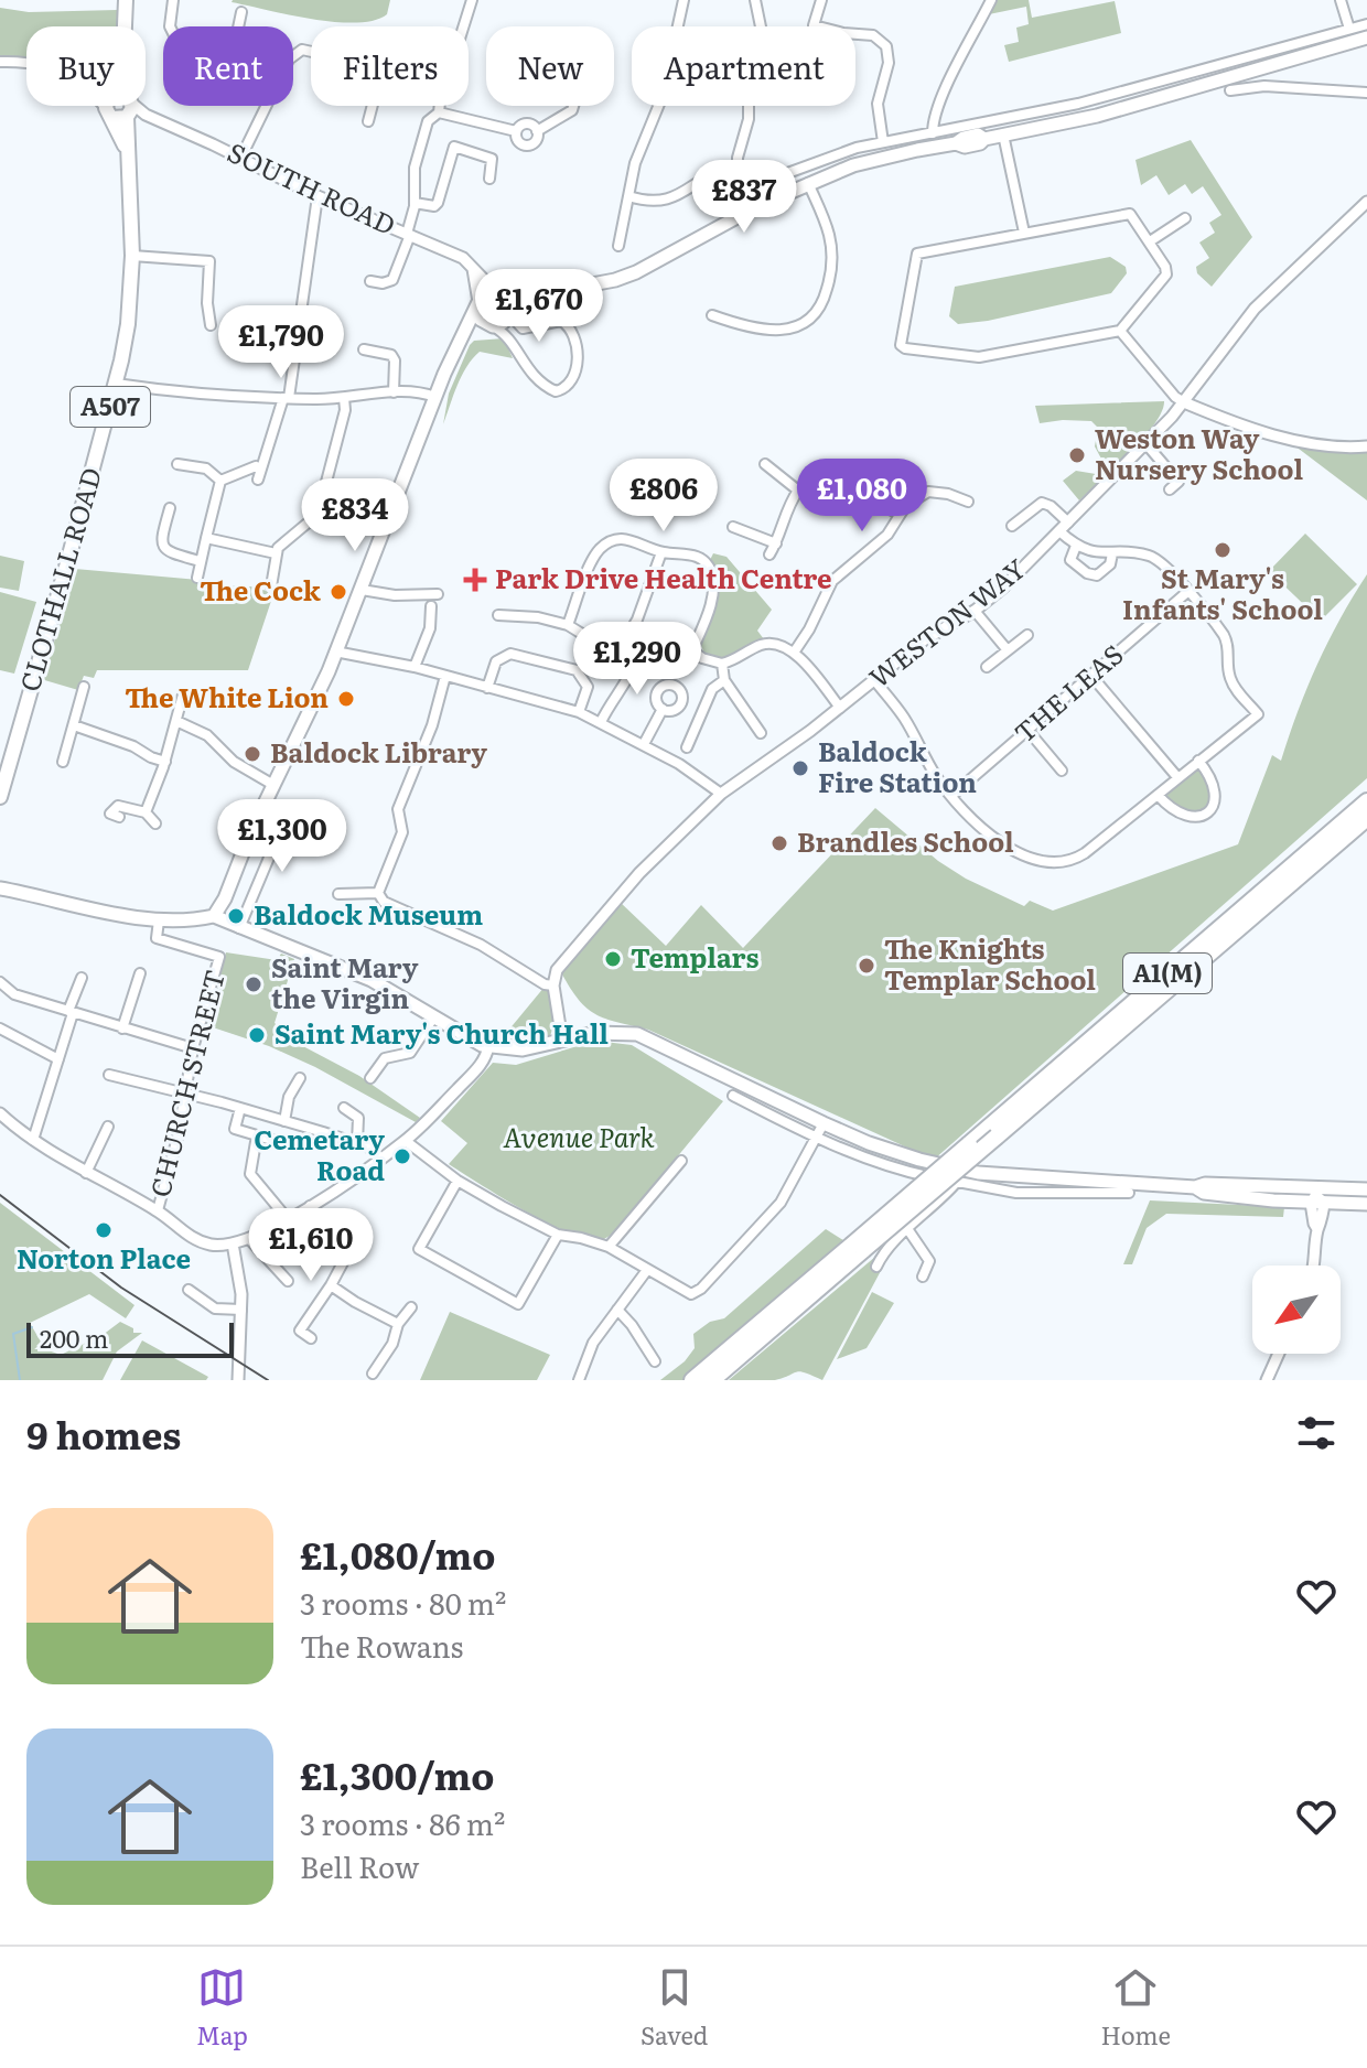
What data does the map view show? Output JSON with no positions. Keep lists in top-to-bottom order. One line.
{"streets":{"highway":["A1(M)"],"main road":["A507","CLOTHALL ROAD"],"street":["SOUTH ROAD","WESTON WAY","THE LEAS","CHURCH STREET"]},"crossings":[["SOUTH ROAD","CLOTHALL ROAD"]],"parks":["Avenue Park"],"places":{"other":["Weston Way Nursery School","St Mary's Infants' School","The Cock","The White Lion","Baldock Library","Baldock Fire Station","Brandles School","Baldock Museum","Templars","The Knights Templar School","Saint Mary the Virgin","Saint Mary's Church Hall","Cemetary Road","Norton Place"],"health":["Park Drive Health Centre"]},"scale_bar":"200 m","north":"bottom left","page":{"chip":["Buy","Rent","Filters","New","Apartment"],"price":["£837","£1,670","£1,790","£806","£1,080","£834","£1,290","£1,300","£1,610"],"scale":"200 m","heading":"9 homes","list":[{"name":"£1,080/mo","note":"3 rooms · 80 m² · The Rowans"},{"name":"£1,300/mo","note":"3 rooms · 86 m² · Bell Row"}],"tabs":["Map","Saved","Home"]}}
